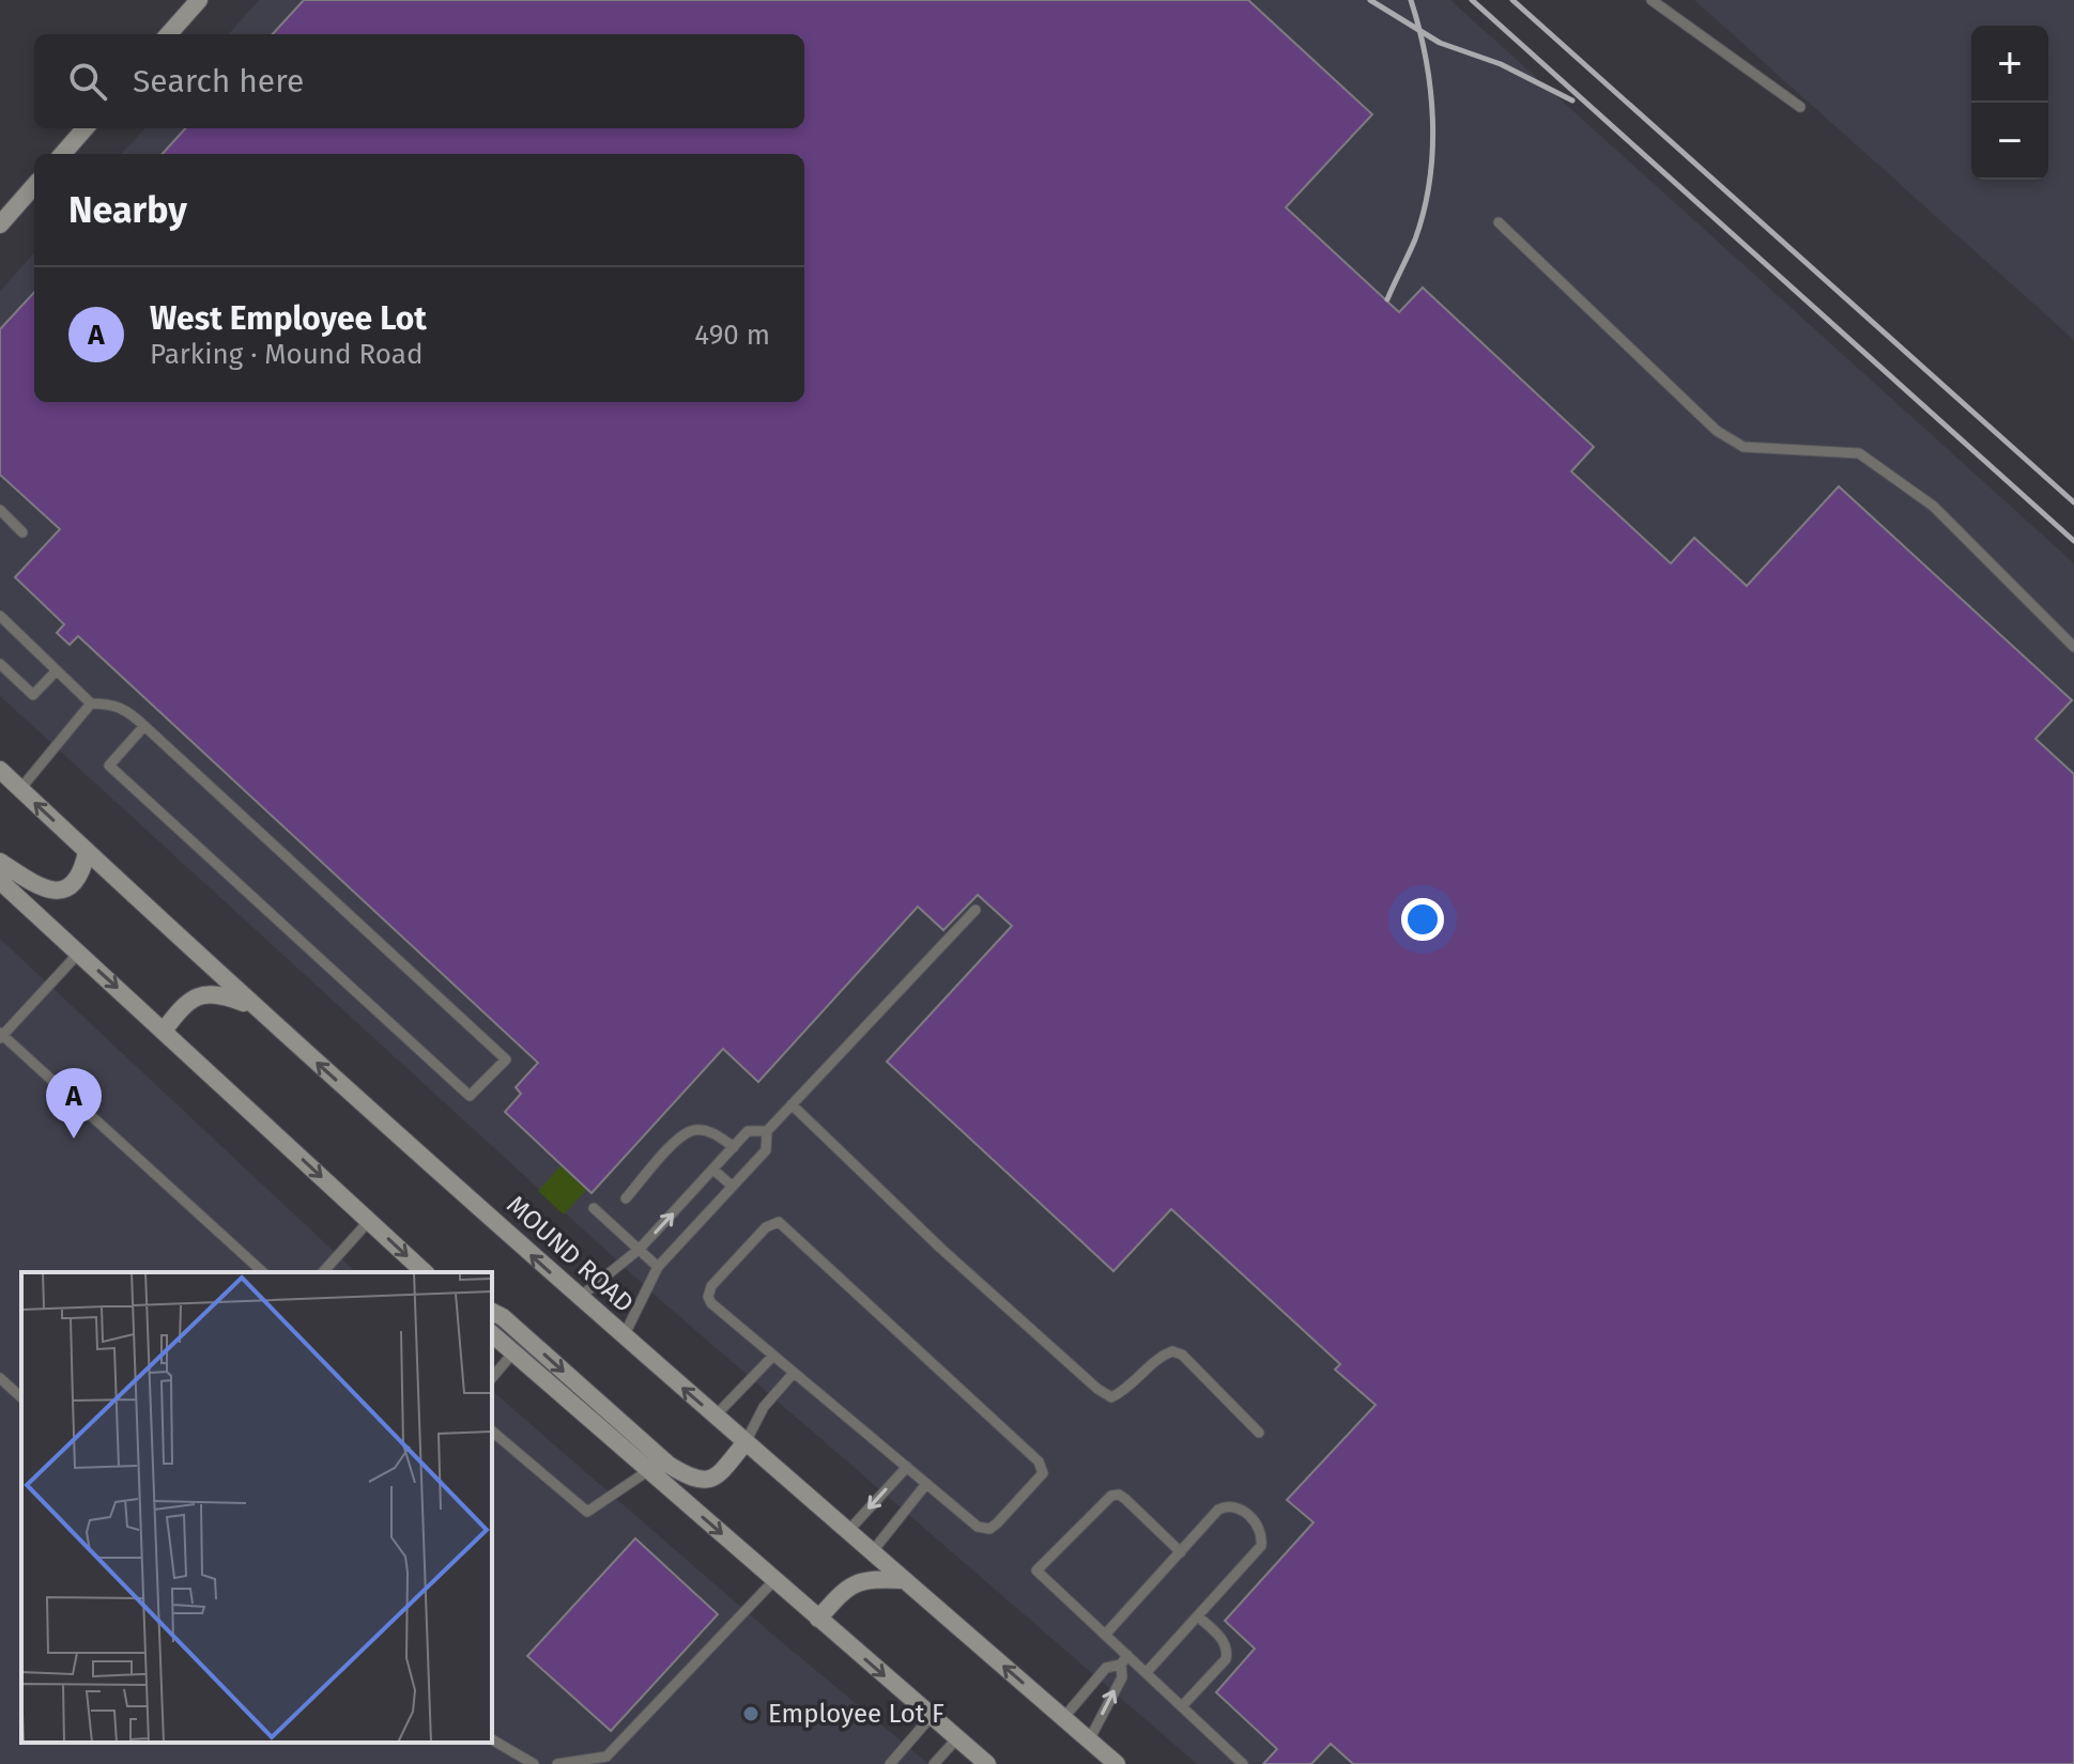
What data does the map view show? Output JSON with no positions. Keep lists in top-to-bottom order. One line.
{"streets":{"main road":["MOUND ROAD"]},"places":["Employee Lot F"],"page":{"map_buttons":["+","−"],"search":"Search here","heading":"Nearby","list":[{"mark":"A","name":"West Employee Lot","note":"Parking · Mound Road","value":"490 m"}],"pins":"A"}}
